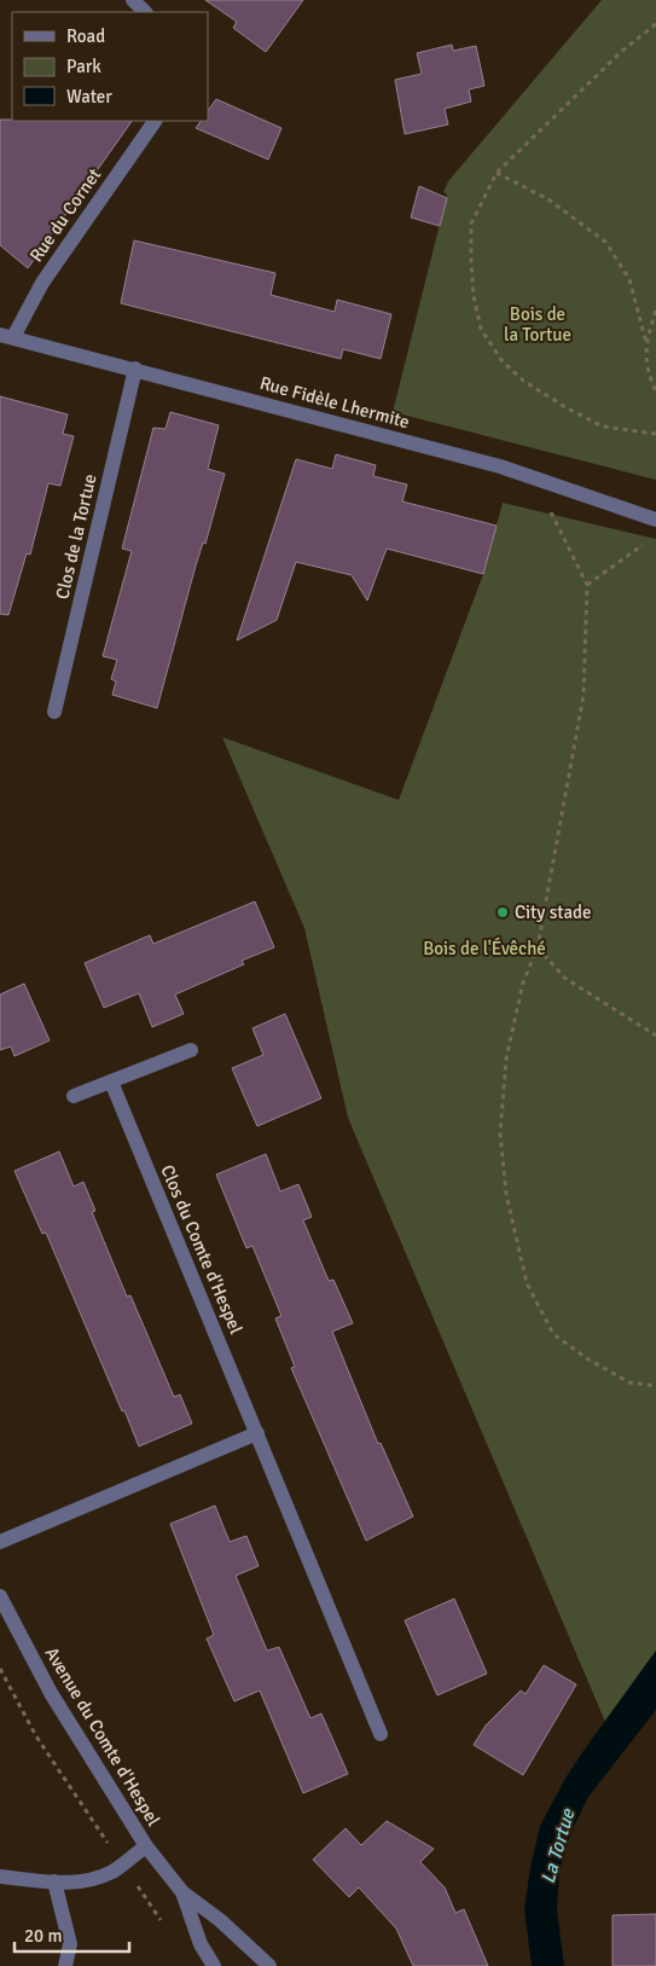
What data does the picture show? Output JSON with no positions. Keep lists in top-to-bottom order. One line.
{"streets":{"street":["Rue du Cornet","Rue Fidèle Lhermite","Clos de la Tortue","Clos du Comte d'Hespel","Avenue du Comte d'Hespel"]},"crossings":[["Rue du Cornet","Rue Fidèle Lhermite"],["Rue Fidèle Lhermite","Clos de la Tortue"]],"water":["La Tortue"],"parks":["Bois de la Tortue","Bois de l'Évêché"],"places":["City stade"],"legend":["Road","Park","Water"],"scale_bar":"20 m"}
